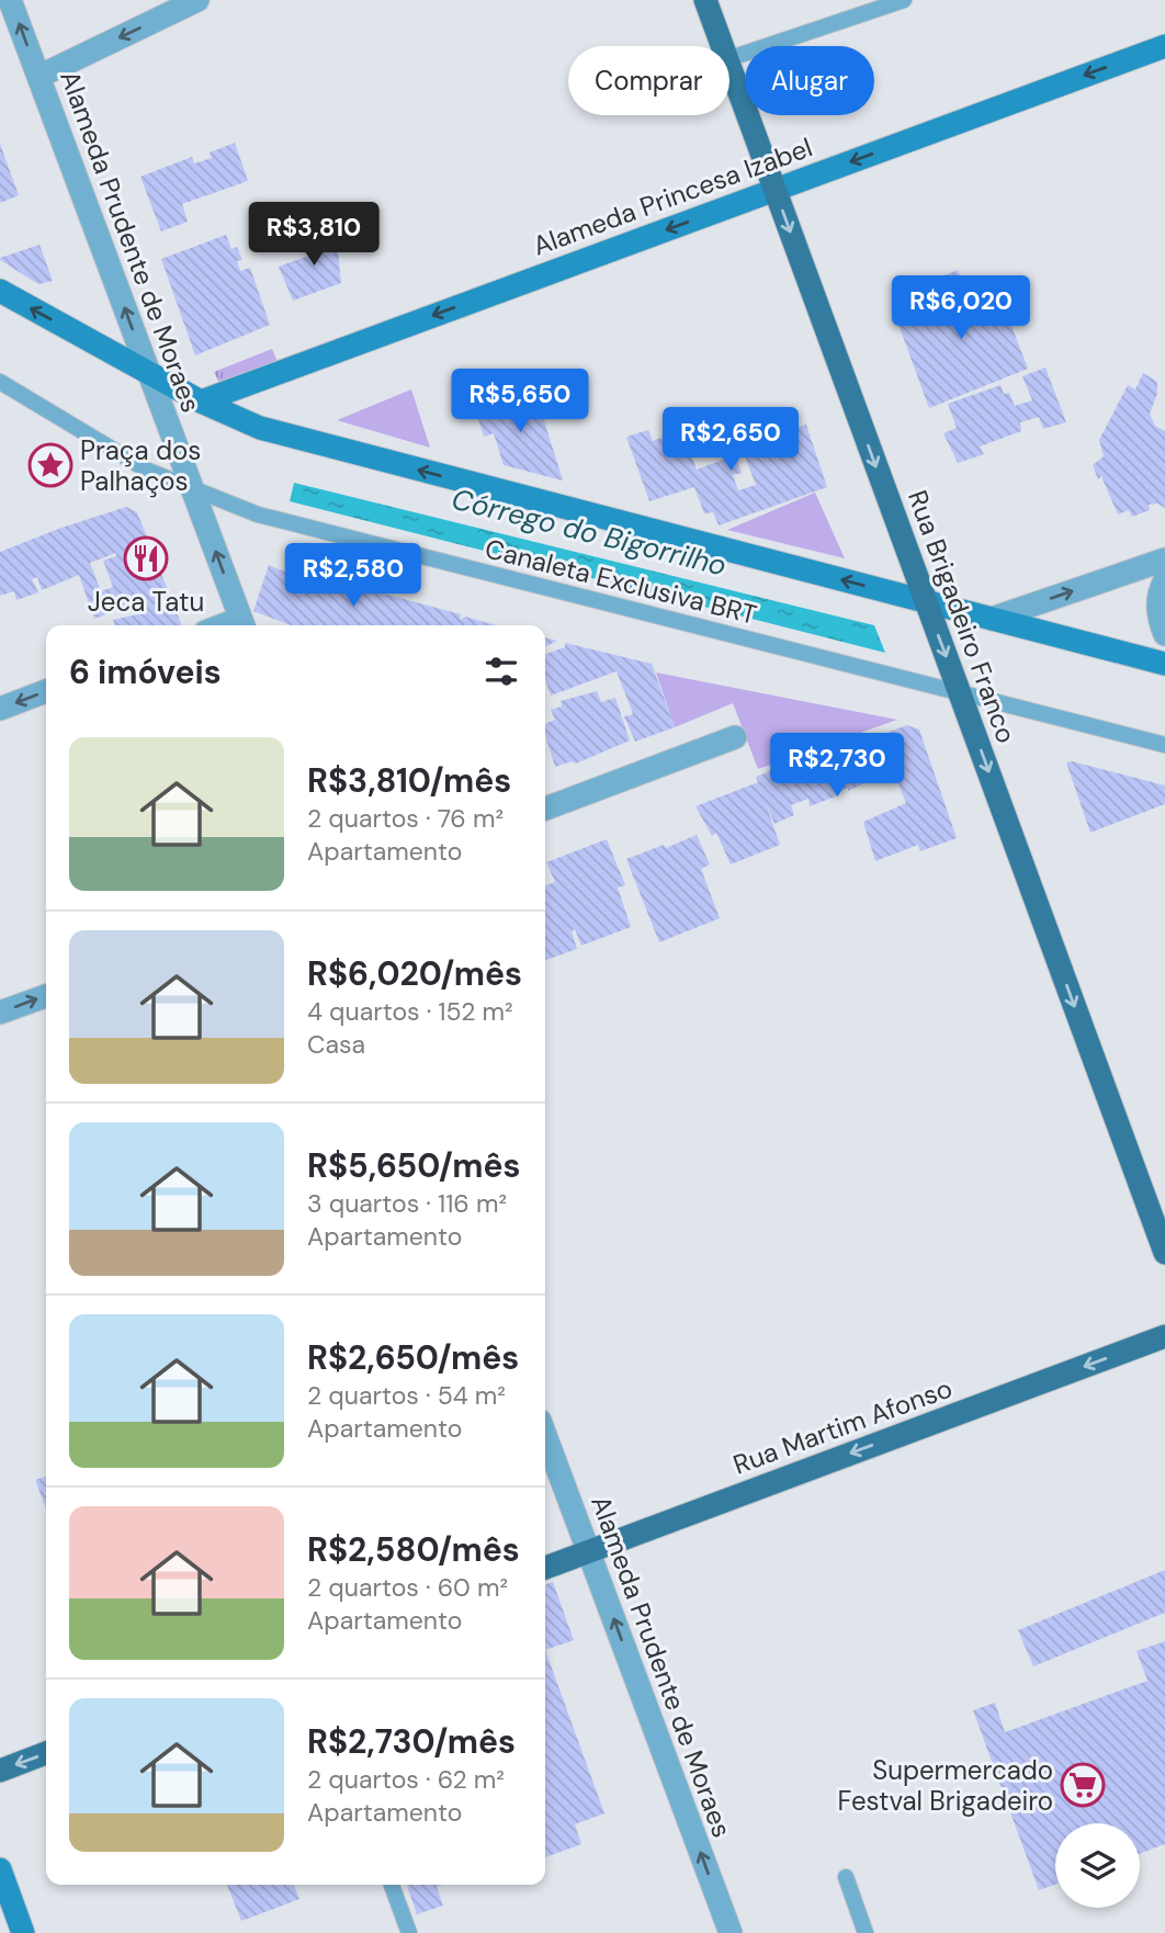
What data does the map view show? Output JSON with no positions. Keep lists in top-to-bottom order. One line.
{"streets":{"main road":["Rua Brigadeiro Franco","Rua Martim Afonso"],"street":["Alameda Princesa Izabel","Alameda Prudente de Moraes"],"lane":["Canaleta Exclusiva BRT"]},"crossings":[["Alameda Princesa Izabel","Rua Brigadeiro Franco"],["Alameda Prudente de Moraes","Canaleta Exclusiva BRT"],["Alameda Prudente de Moraes","Rua Martim Afonso"],["Canaleta Exclusiva BRT","Rua Brigadeiro Franco"]],"one_way":["Alameda Princesa Izabel","Alameda Prudente de Moraes","Rua Brigadeiro Franco","Rua Martim Afonso"],"water":["Córrego do Bigorrilho"],"places":{"place":["Praça dos Palhaços"],"restaurant":["Jeca Tatu"],"supermarket":["Supermercado Festval Brigadeiro"]},"page":{"chip":["Comprar","Alugar"],"price":["R$3,810","R$6,020","R$5,650","R$2,650","R$2,580","R$2,730"],"heading":"6 imóveis","list":[{"name":"R$3,810/mês","note":"2 quartos · 76 m² · Apartamento"},{"name":"R$6,020/mês","note":"4 quartos · 152 m² · Casa"},{"name":"R$5,650/mês","note":"3 quartos · 116 m² · Apartamento"},{"name":"R$2,650/mês","note":"2 quartos · 54 m² · Apartamento"},{"name":"R$2,580/mês","note":"2 quartos · 60 m² · Apartamento"},{"name":"R$2,730/mês","note":"2 quartos · 62 m² · Apartamento"}]}}
